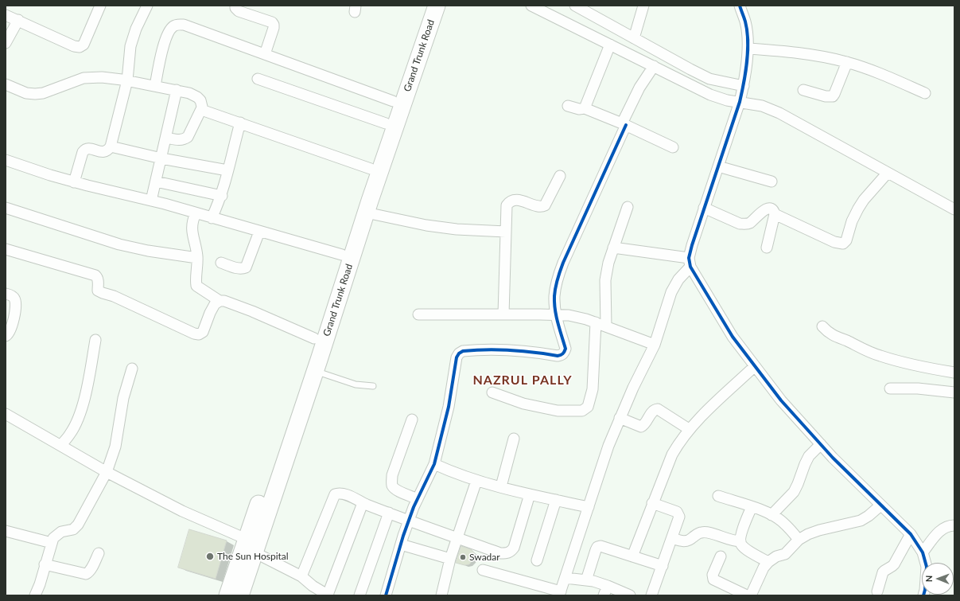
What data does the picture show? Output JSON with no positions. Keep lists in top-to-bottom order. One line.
{"streets":{"main road":["Grand Trunk Road"]},"districts":["NAZRUL PALLY"],"places":["The Sun Hospital","Swadar"],"north":"left"}
